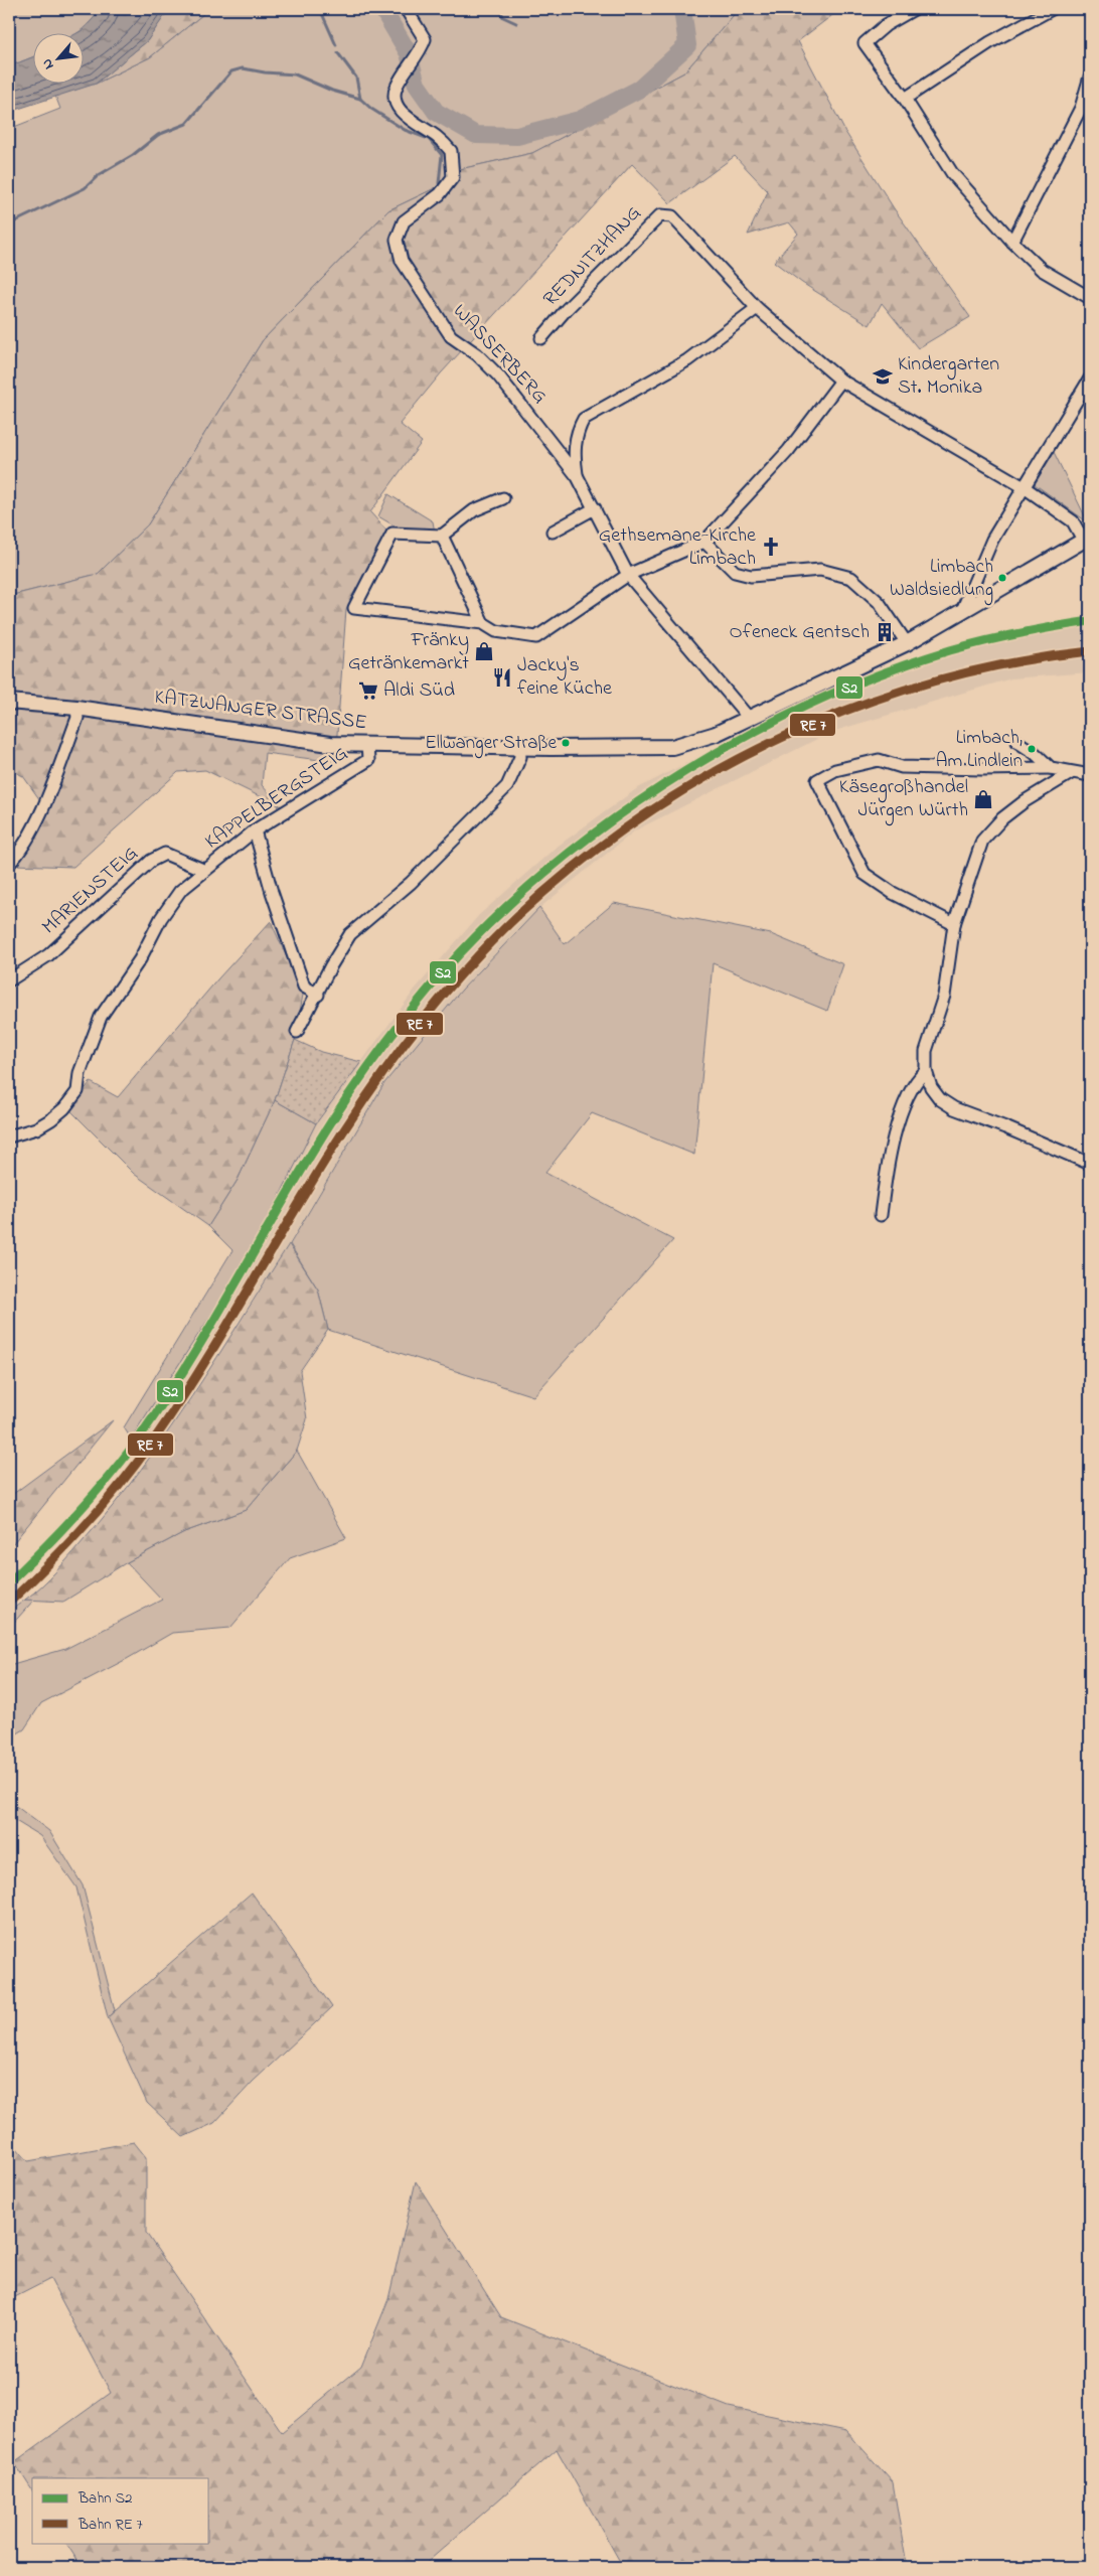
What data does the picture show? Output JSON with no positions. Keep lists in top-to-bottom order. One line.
{"streets":{"main road":["KATZWANGER STRASSE"],"street":["REDNITZHANG","WASSERBERG","KAPPELBERGSTEIG","MARIENSTEIG"]},"crossings":[["WASSERBERG","KATZWANGER STRASSE"],["KATZWANGER STRASSE","KAPPELBERGSTEIG"],["KAPPELBERGSTEIG","MARIENSTEIG"]],"places":{"school or university":["Kindergarten St. Monika"],"church":["Gethsemane-Kirche Limbach"],"other":["Limbach Waldsiedlung","Ellwanger Straße","Limbach, Am Lindlein"],"building":["Ofeneck Gentsch"],"shop":["Fränky Getränkemarkt","Käsegroßhandel Jürgen Würth"],"restaurant":["Jacky's feine Küche"],"supermarket":["Aldi Süd"]},"lines":["rail line S2"],"legend":["Bahn S2","Bahn RE 7"],"north":"bottom left"}
